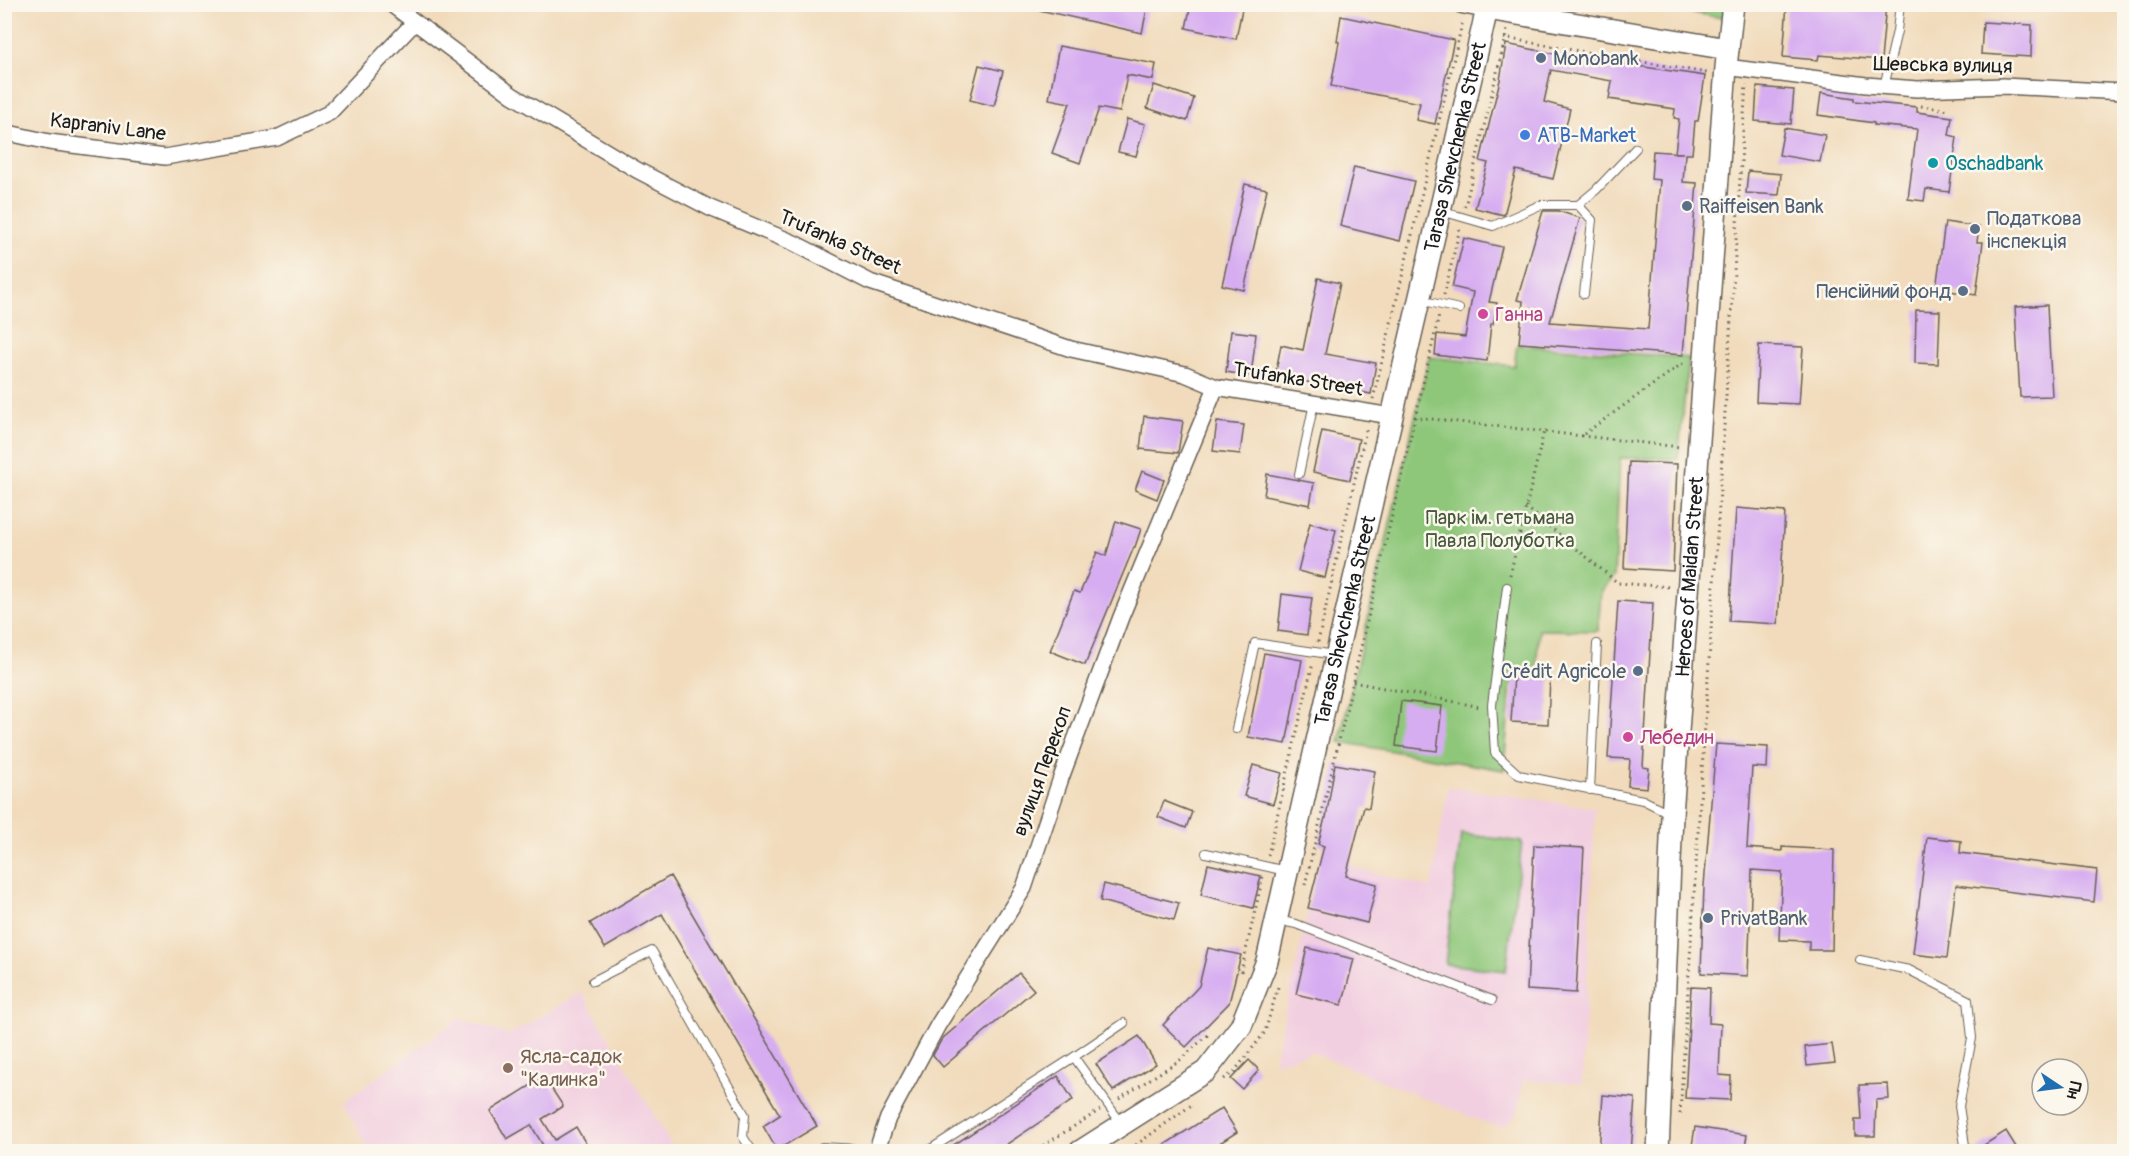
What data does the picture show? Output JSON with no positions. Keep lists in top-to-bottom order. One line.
{"streets":{"main road":["Tarasa Shevchenka Street","Heroes of Maidan Street"],"street":["Шевська вулиця","Kapraniv Lane","Trufanka Street","вулиця Перекоп"]},"crossings":[["Шевська вулиця","Heroes of Maidan Street"],["Kapraniv Lane","Trufanka Street"],["Tarasa Shevchenka Street","Trufanka Street"],["Trufanka Street","вулиця Перекоп"]],"parks":["Парк ім. гетьмана Павла Полуботка"],"places":["Monobank","ATB-Market","Oschadbank","Raiffeisen Bank","Податкова інспекція","Пенсійний фонд","Ганна","Crédit Agricole","Лебедин","PrivatBank","Ясла-садок \"Калинка\""],"north":"right"}
